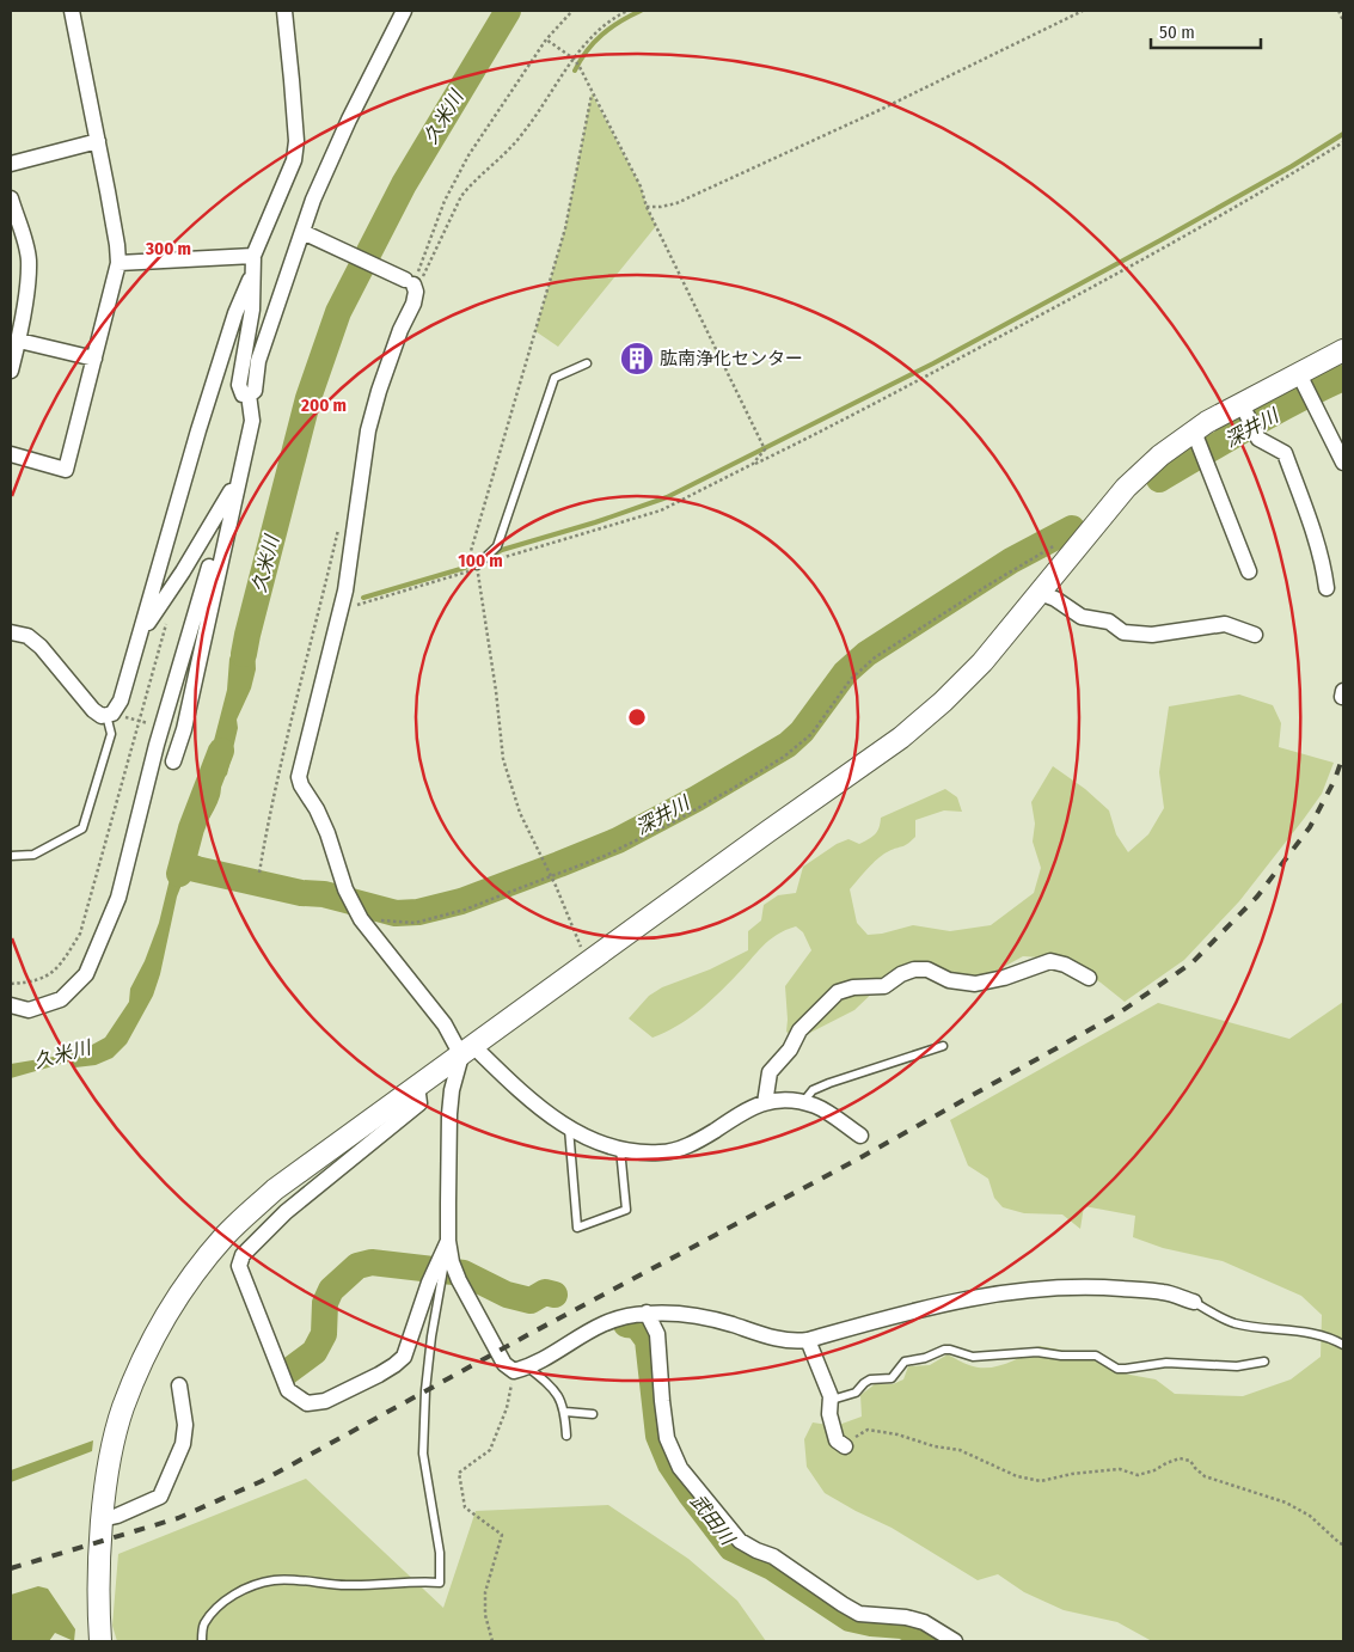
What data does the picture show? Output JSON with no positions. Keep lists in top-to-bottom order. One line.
{"water":["久米川","深井川","武田川"],"places":{"building":["肱南浄化センター"]},"scale_bar":"50 m","rings":["300 m","200 m","100 m"]}
